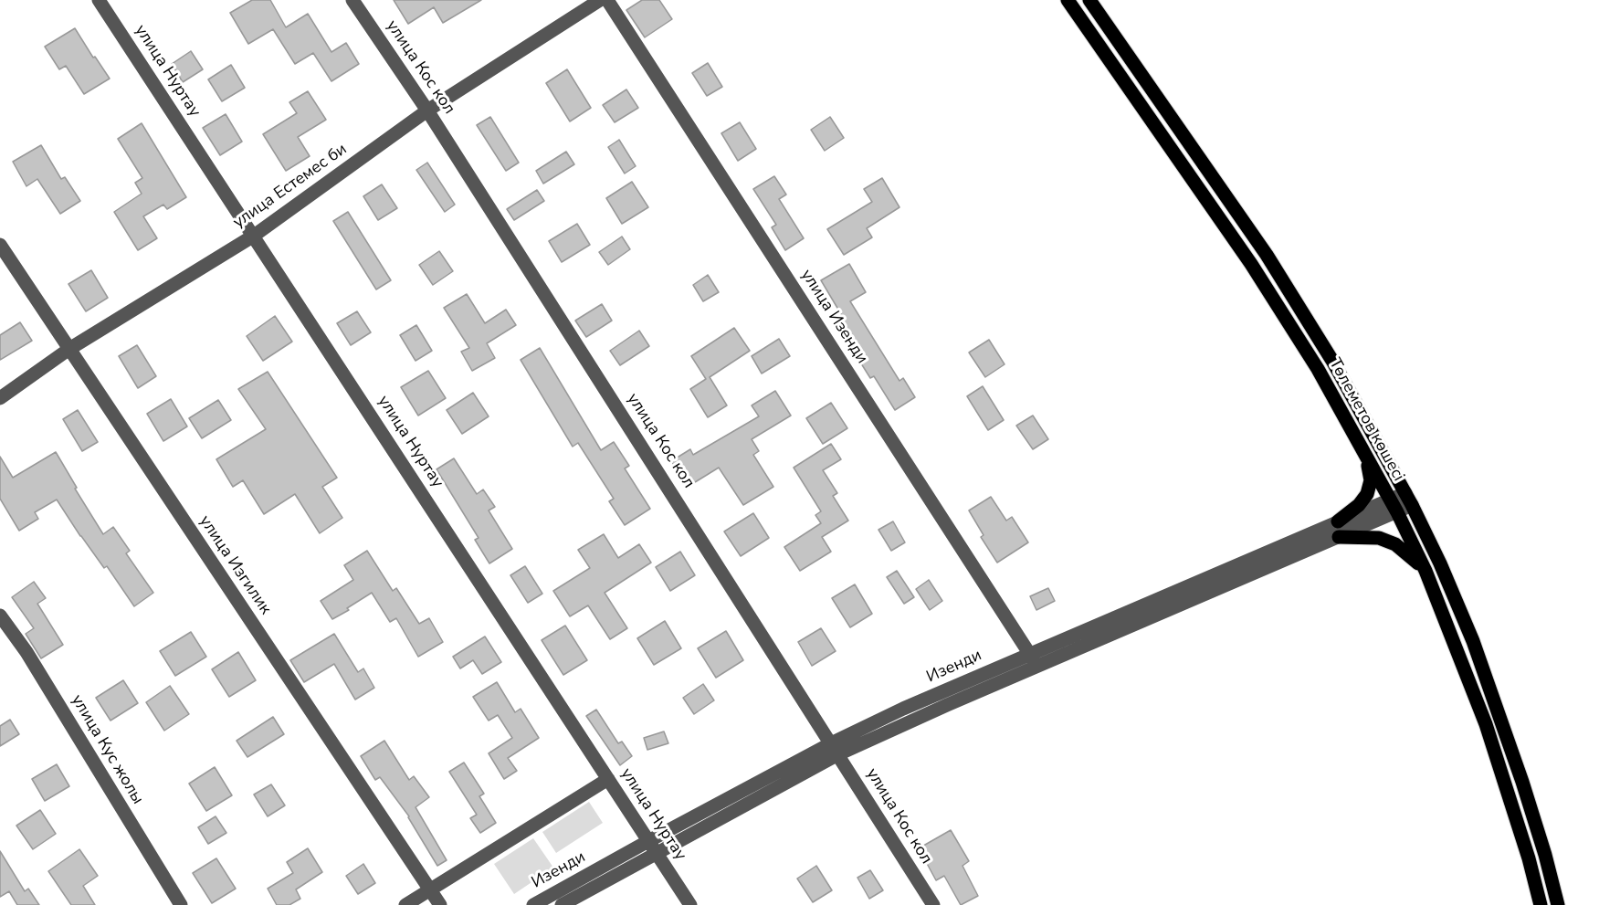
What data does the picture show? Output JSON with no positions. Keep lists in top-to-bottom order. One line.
{"streets":{"main road":["Төлеметов көшесі"],"street":["улица Кос кол","улица Нуртау","улица Естемес би","улица Изенди","улица Изгилик","Изенди","улица Кус жолы"]},"crossings":[["улица Кос кол","улица Естемес би"],["улица Кос кол","Изенди"],["улица Нуртау","улица Естемес би"],["улица Нуртау","Изенди"],["улица Естемес би","улица Изгилик"],["улица Изенди","Изенди"],["Төлеметов көшесі","Изенди"]]}
